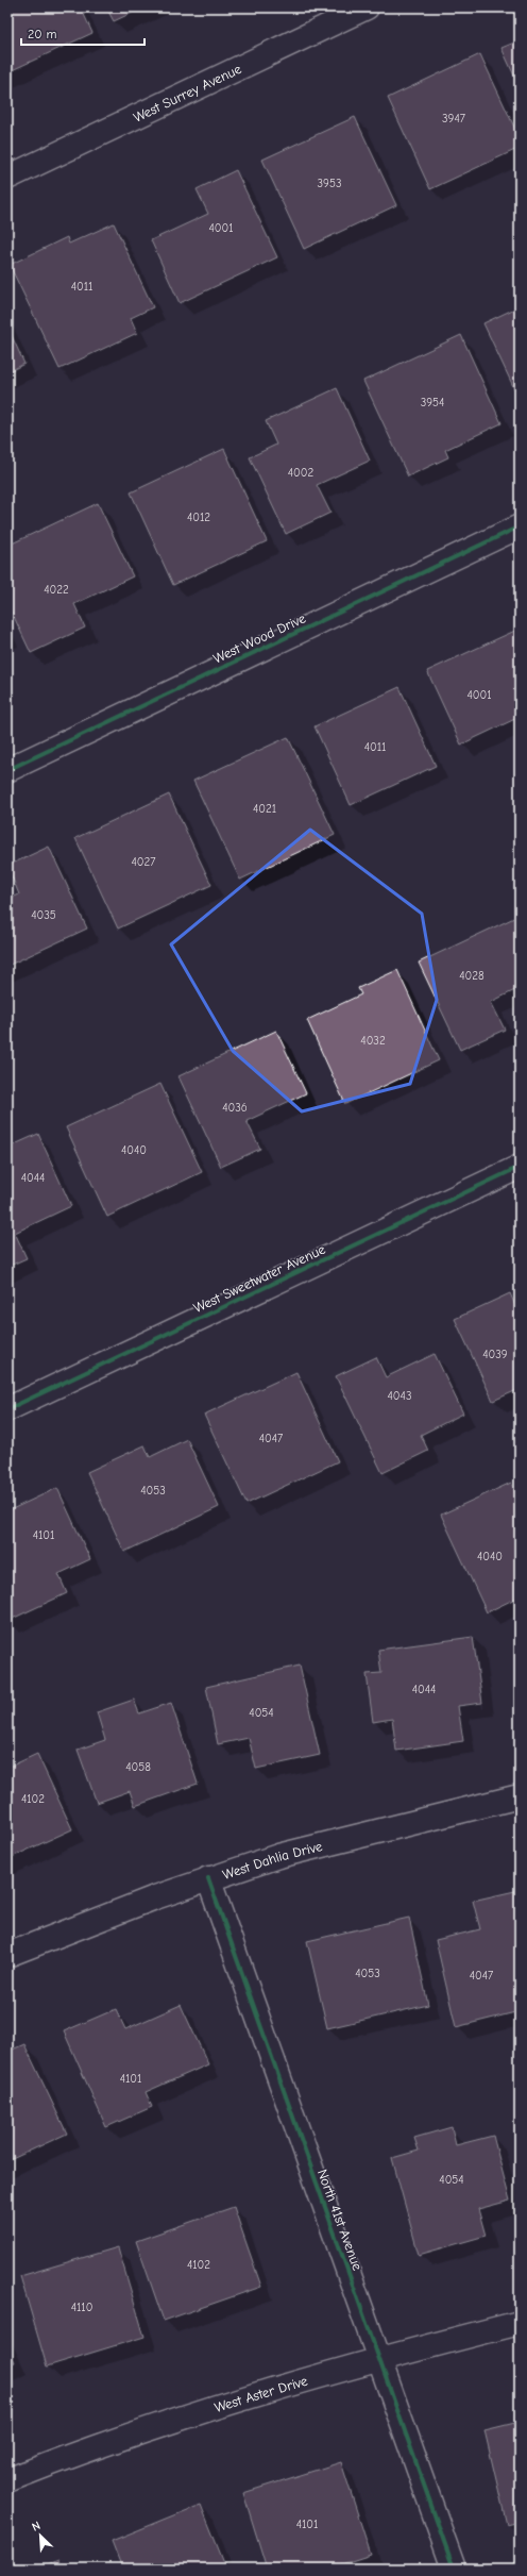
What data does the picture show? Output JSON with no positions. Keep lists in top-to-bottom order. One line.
{"streets":{"street":["West Surrey Avenue","West Wood Drive","West Sweetwater Avenue","West Dahlia Drive","North 41st Avenue","West Aster Drive"]},"crossings":[["West Dahlia Drive","North 41st Avenue"],["North 41st Avenue","West Aster Drive"]],"house_numbers":["3947","3953","4001","4011","3954","4002","4012","4022","4001","4011","4021","4027","4035","4028","4032","4036","4040","4044","4039","4043","4047","4053","4101","4040","4044","4054","4058","4102","4053","4047","4101","4054","4102","4110","4101"],"scale_bar":"20 m","north":"top left"}
